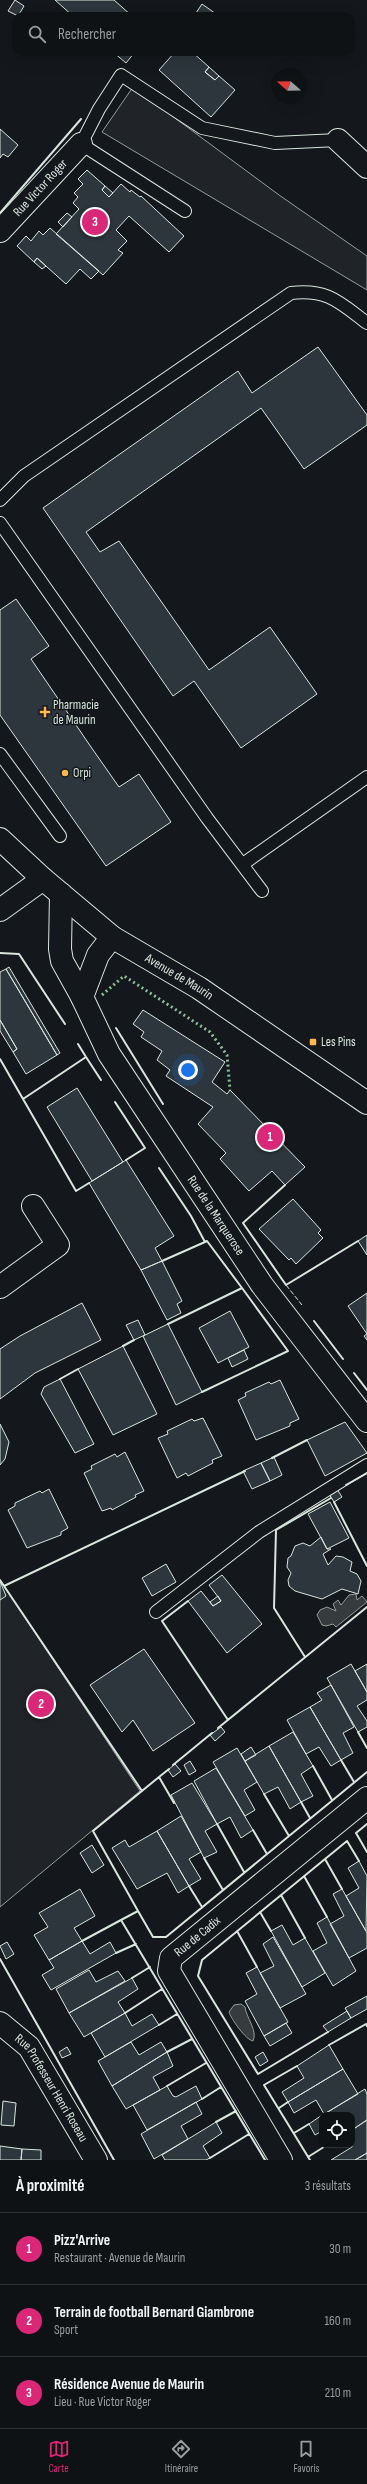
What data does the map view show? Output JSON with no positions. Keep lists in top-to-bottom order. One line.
{"streets":{"street":["Rue Victor Roger","Avenue de Maurin","Rue de la Marquerose","Rue de Cadix","Rue Professeur Henri Roseau"]},"crossings":[["Avenue de Maurin","Rue de la Marquerose"]],"places":{"health":["Pharmacie de Maurin"],"other":["Orpi"],"transit":["Les Pins"]},"north":"left","page":{"search":"Rechercher","pins":["3","1","2"],"heading":["À proximité","3 résultats"],"list":[{"mark":"1","name":"Pizz'Arrive","note":"Restaurant · Avenue de Maurin","value":"30 m"},{"mark":"2","name":"Terrain de football Bernard Giambrone","note":"Sport","value":"160 m"},{"mark":"3","name":"Résidence Avenue de Maurin","note":"Lieu · Rue Victor Roger","value":"210 m"}],"nav":["Carte","Itinéraire","Favoris"]}}
